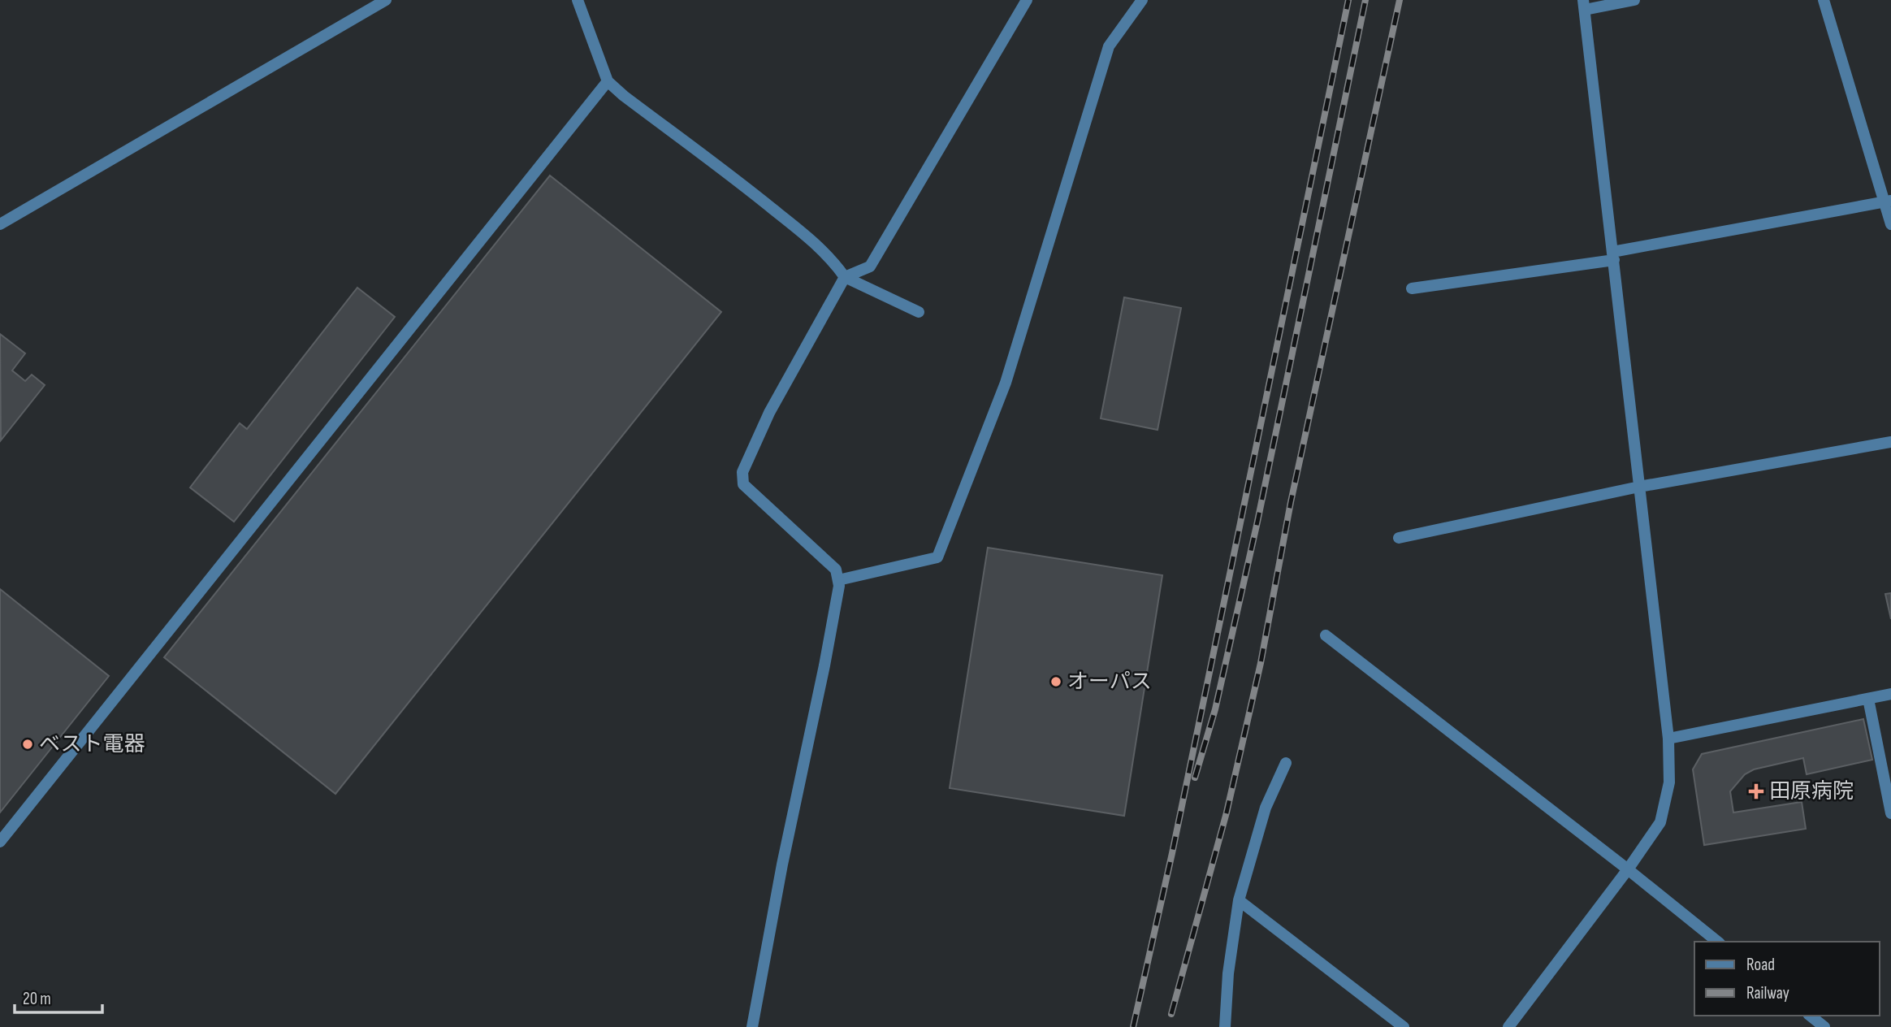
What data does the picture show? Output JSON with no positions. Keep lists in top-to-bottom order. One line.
{"places":{"other":["オーパス","ベスト電器"],"health":["田原病院"]},"legend":["Road","Railway"],"scale_bar":"20 m"}
